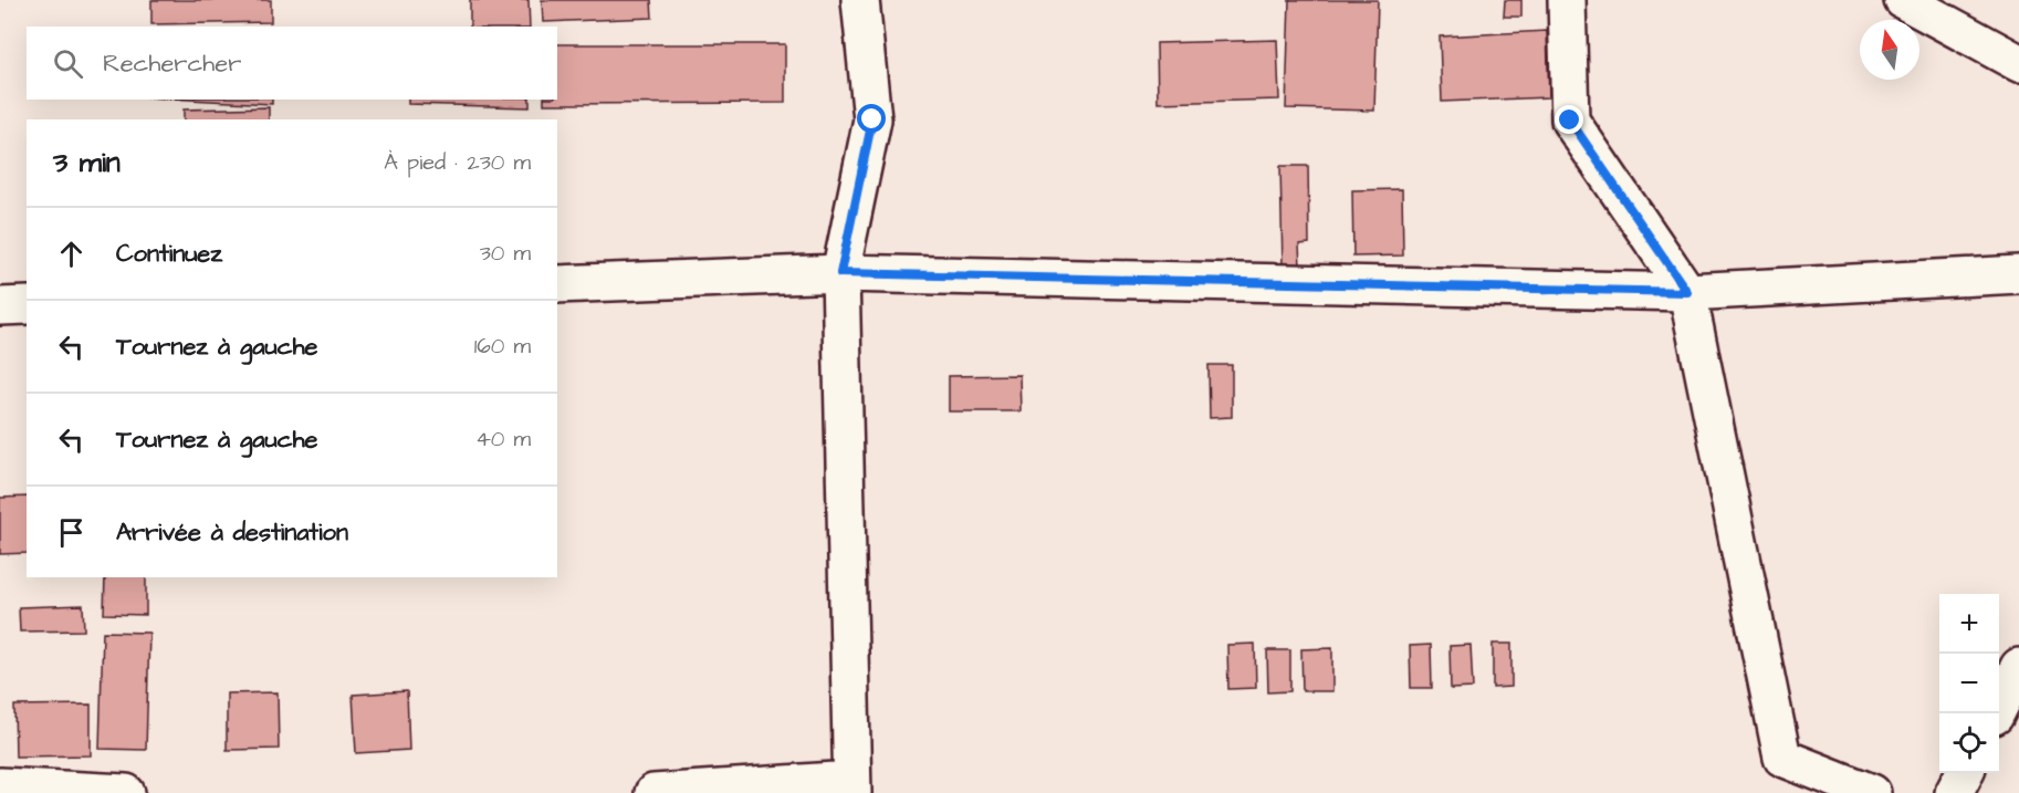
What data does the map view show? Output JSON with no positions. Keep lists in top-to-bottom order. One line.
{"north":"top","page":{"search":"Rechercher","heading":["3 min","À pied · 230 m"],"list":[["Continuez","30 m"],["Tournez à gauche","160 m"],["Tournez à gauche","40 m"],"Arrivée à destination"],"map_buttons":["+","−"]}}
